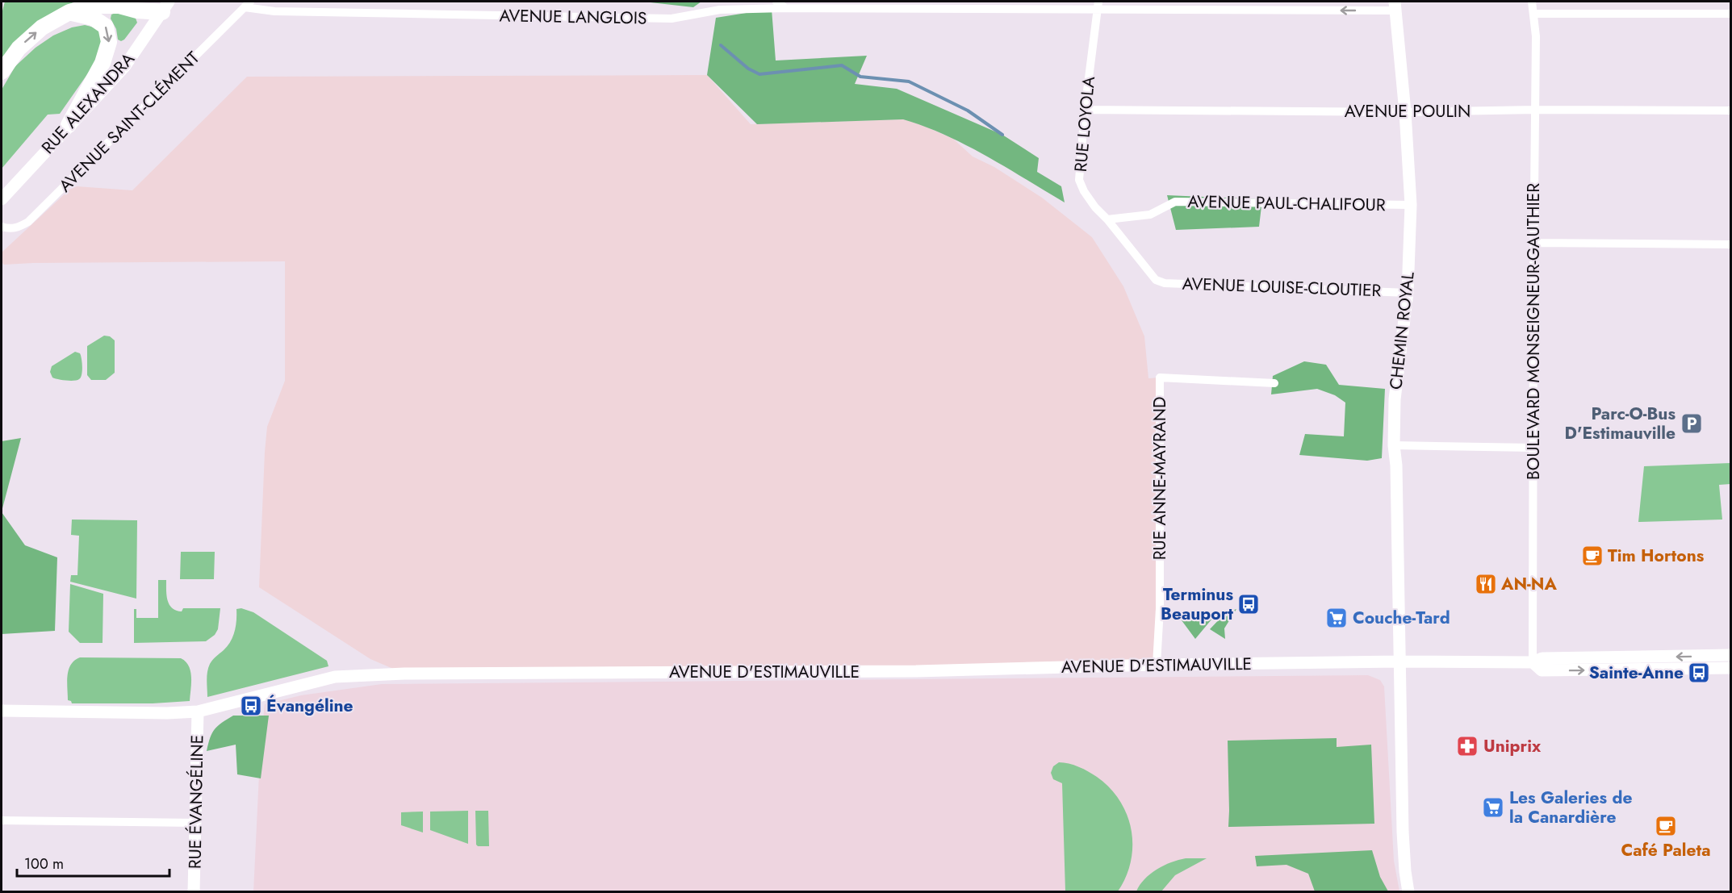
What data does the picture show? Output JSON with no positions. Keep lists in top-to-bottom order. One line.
{"streets":{"main road":["RUE ALEXANDRA","CHEMIN ROYAL","AVENUE D'ESTIMAUVILLE","RUE ÉVANGÉLINE"],"street":["AVENUE LANGLOIS","AVENUE POULIN","AVENUE SAINT-CLÉMENT","RUE LOYOLA","AVENUE PAUL-CHALIFOUR","AVENUE LOUISE-CLOUTIER","BOULEVARD MONSEIGNEUR-GAUTHIER","RUE ANNE-MAYRAND"]},"crossings":[["AVENUE LANGLOIS","AVENUE SAINT-CLÉMENT"],["AVENUE LANGLOIS","RUE LOYOLA"],["AVENUE LANGLOIS","CHEMIN ROYAL"],["AVENUE POULIN","RUE LOYOLA"],["AVENUE POULIN","CHEMIN ROYAL"],["AVENUE POULIN","BOULEVARD MONSEIGNEUR-GAUTHIER"],["RUE LOYOLA","AVENUE PAUL-CHALIFOUR"],["RUE LOYOLA","AVENUE LOUISE-CLOUTIER"],["AVENUE PAUL-CHALIFOUR","CHEMIN ROYAL"],["AVENUE LOUISE-CLOUTIER","CHEMIN ROYAL"],["CHEMIN ROYAL","AVENUE D'ESTIMAUVILLE"],["BOULEVARD MONSEIGNEUR-GAUTHIER","AVENUE D'ESTIMAUVILLE"],["RUE ANNE-MAYRAND","AVENUE D'ESTIMAUVILLE"],["AVENUE D'ESTIMAUVILLE","RUE ÉVANGÉLINE"]],"places":{"parking":["Parc-O-Bus D'Estimauville"],"cafe":["Tim Hortons","Café Paleta"],"restaurant":["AN-NA"],"bus stop":["Terminus Beauport","Sainte-Anne","Évangéline"],"supermarket":["Couche-Tard","Les Galeries de la Canardière"],"pharmacy":["Uniprix"]},"scale_bar":"100 m"}
